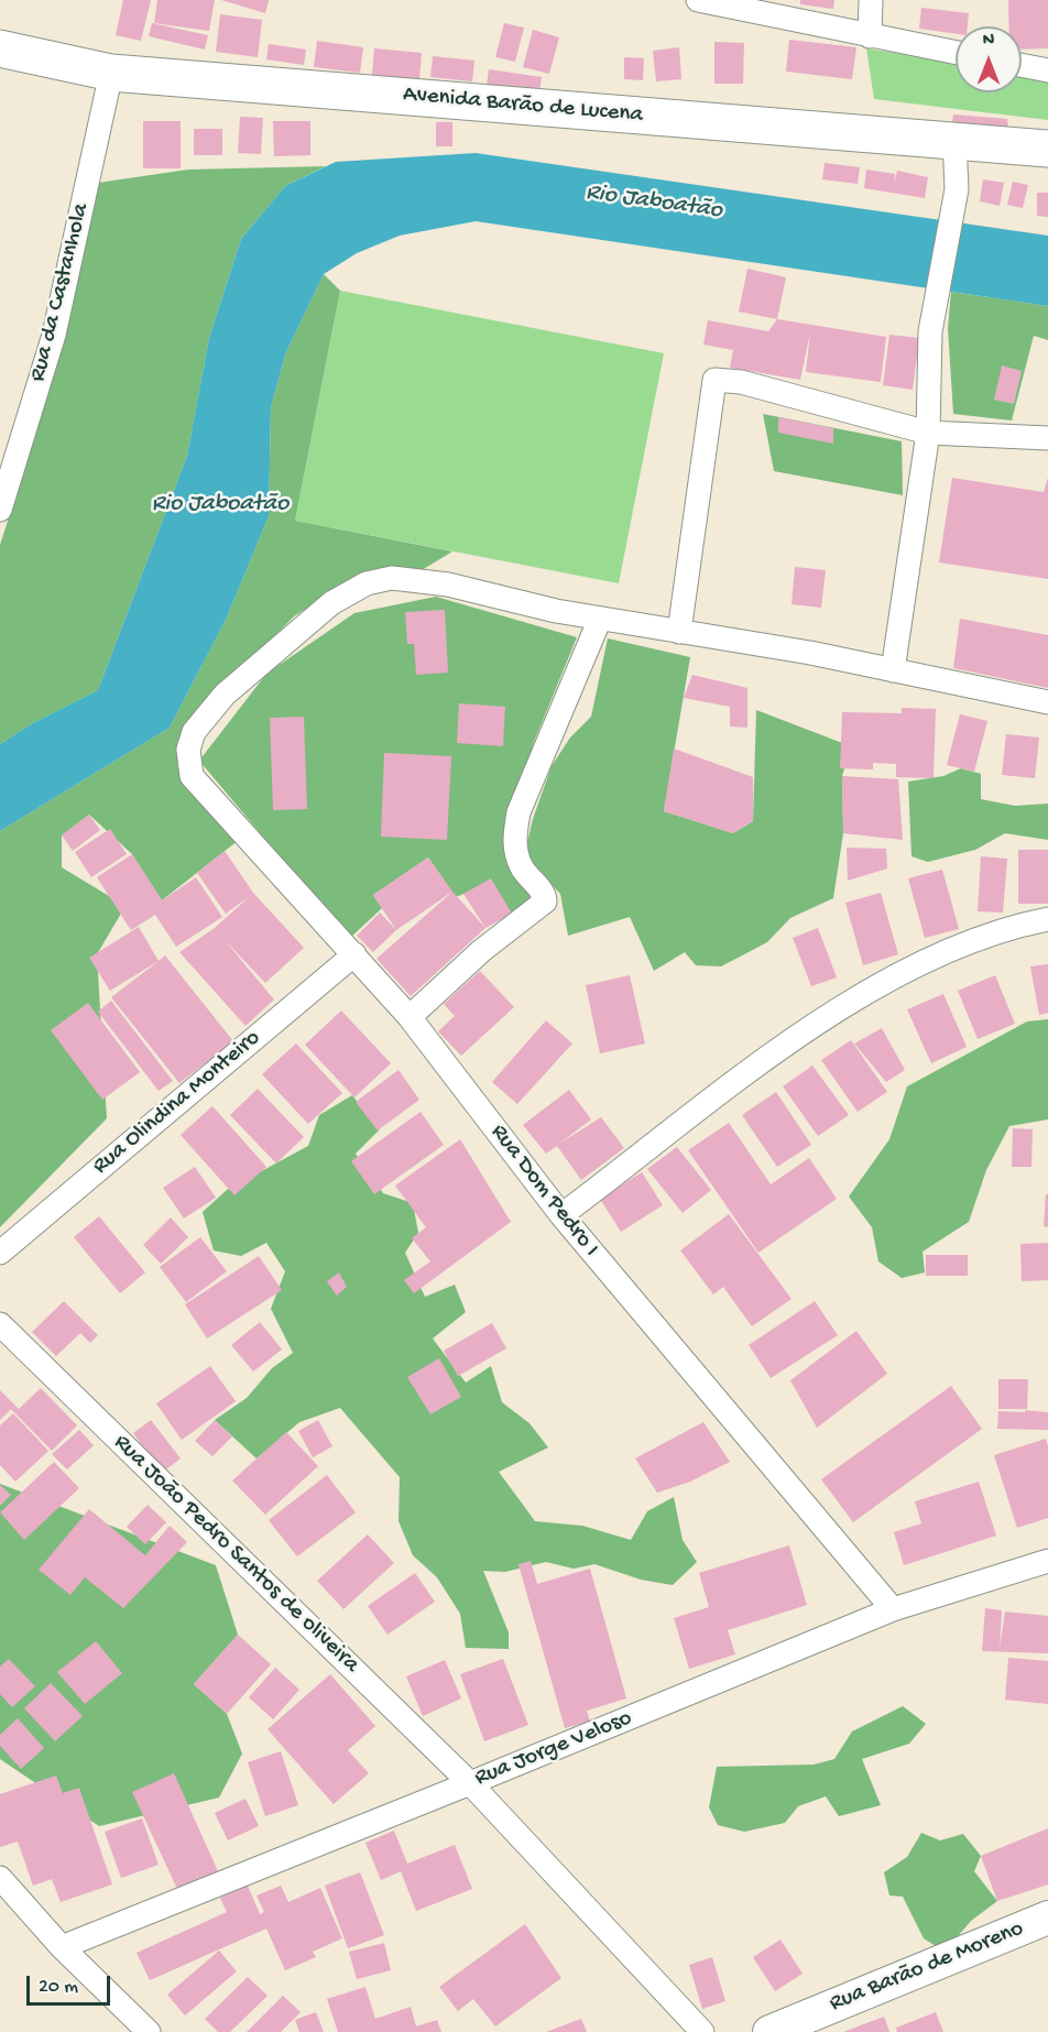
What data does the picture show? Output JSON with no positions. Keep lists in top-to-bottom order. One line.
{"streets":{"main road":["Avenida Barão de Lucena"],"street":["Rua da Castanhola","Rua Olindina Monteiro","Rua Dom Pedro I","Rua João Pedro Santos de oliveira","Rua Jorge Veloso","Rua Barão de Moreno"]},"crossings":[["Avenida Barão de Lucena","Rua da Castanhola"],["Rua Olindina Monteiro","Rua Dom Pedro I"],["Rua Dom Pedro I","Rua Jorge Veloso"],["Rua João Pedro Santos de oliveira","Rua Jorge Veloso"]],"water":["Rio Jaboatão"],"scale_bar":"20 m","north":"top"}
